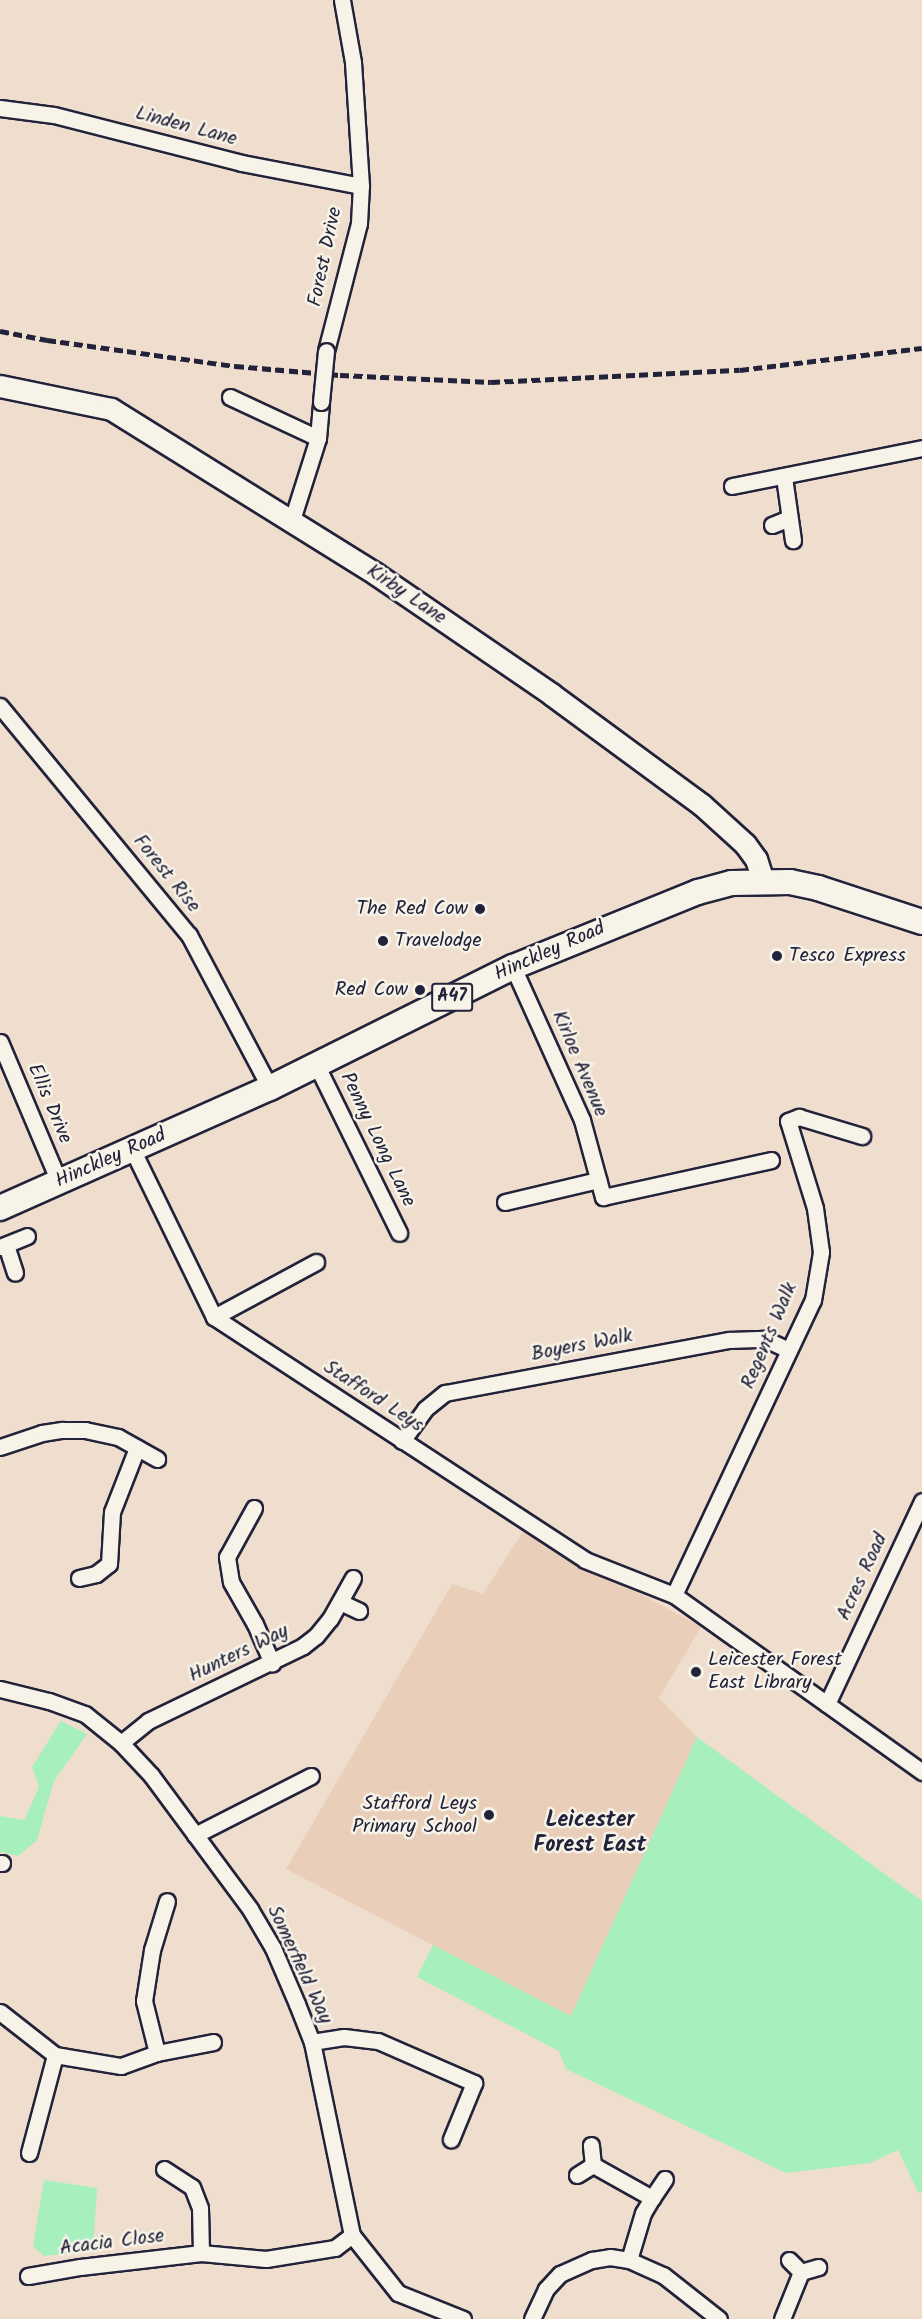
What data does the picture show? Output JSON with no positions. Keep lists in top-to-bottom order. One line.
{"streets":{"main road":["Hinckley Road","A47"],"street":["Linden Lane","Forest Drive","Kirby Lane","Forest Rise","Kirloe Avenue","Ellis Drive","Penny Long Lane","Regents Walk","Boyers Walk","Stafford Leys","Acres Road","Hunters Way","Somerfield Way","Acacia Close"]},"crossings":[["Linden Lane","Forest Drive"],["Forest Drive","Kirby Lane"],["Kirby Lane","Hinckley Road"],["Forest Rise","Hinckley Road"],["Hinckley Road","Kirloe Avenue"],["Hinckley Road","Ellis Drive"],["Hinckley Road","Penny Long Lane"],["Regents Walk","Boyers Walk"],["Regents Walk","Stafford Leys"],["Boyers Walk","Stafford Leys"],["Stafford Leys","Acres Road"],["Hunters Way","Somerfield Way"],["Somerfield Way","Acacia Close"]],"districts":["Leicester Forest East"],"places":["The Red Cow","Travelodge","Tesco Express","Red Cow","Leicester Forest East Library","Stafford Leys Primary School"]}
